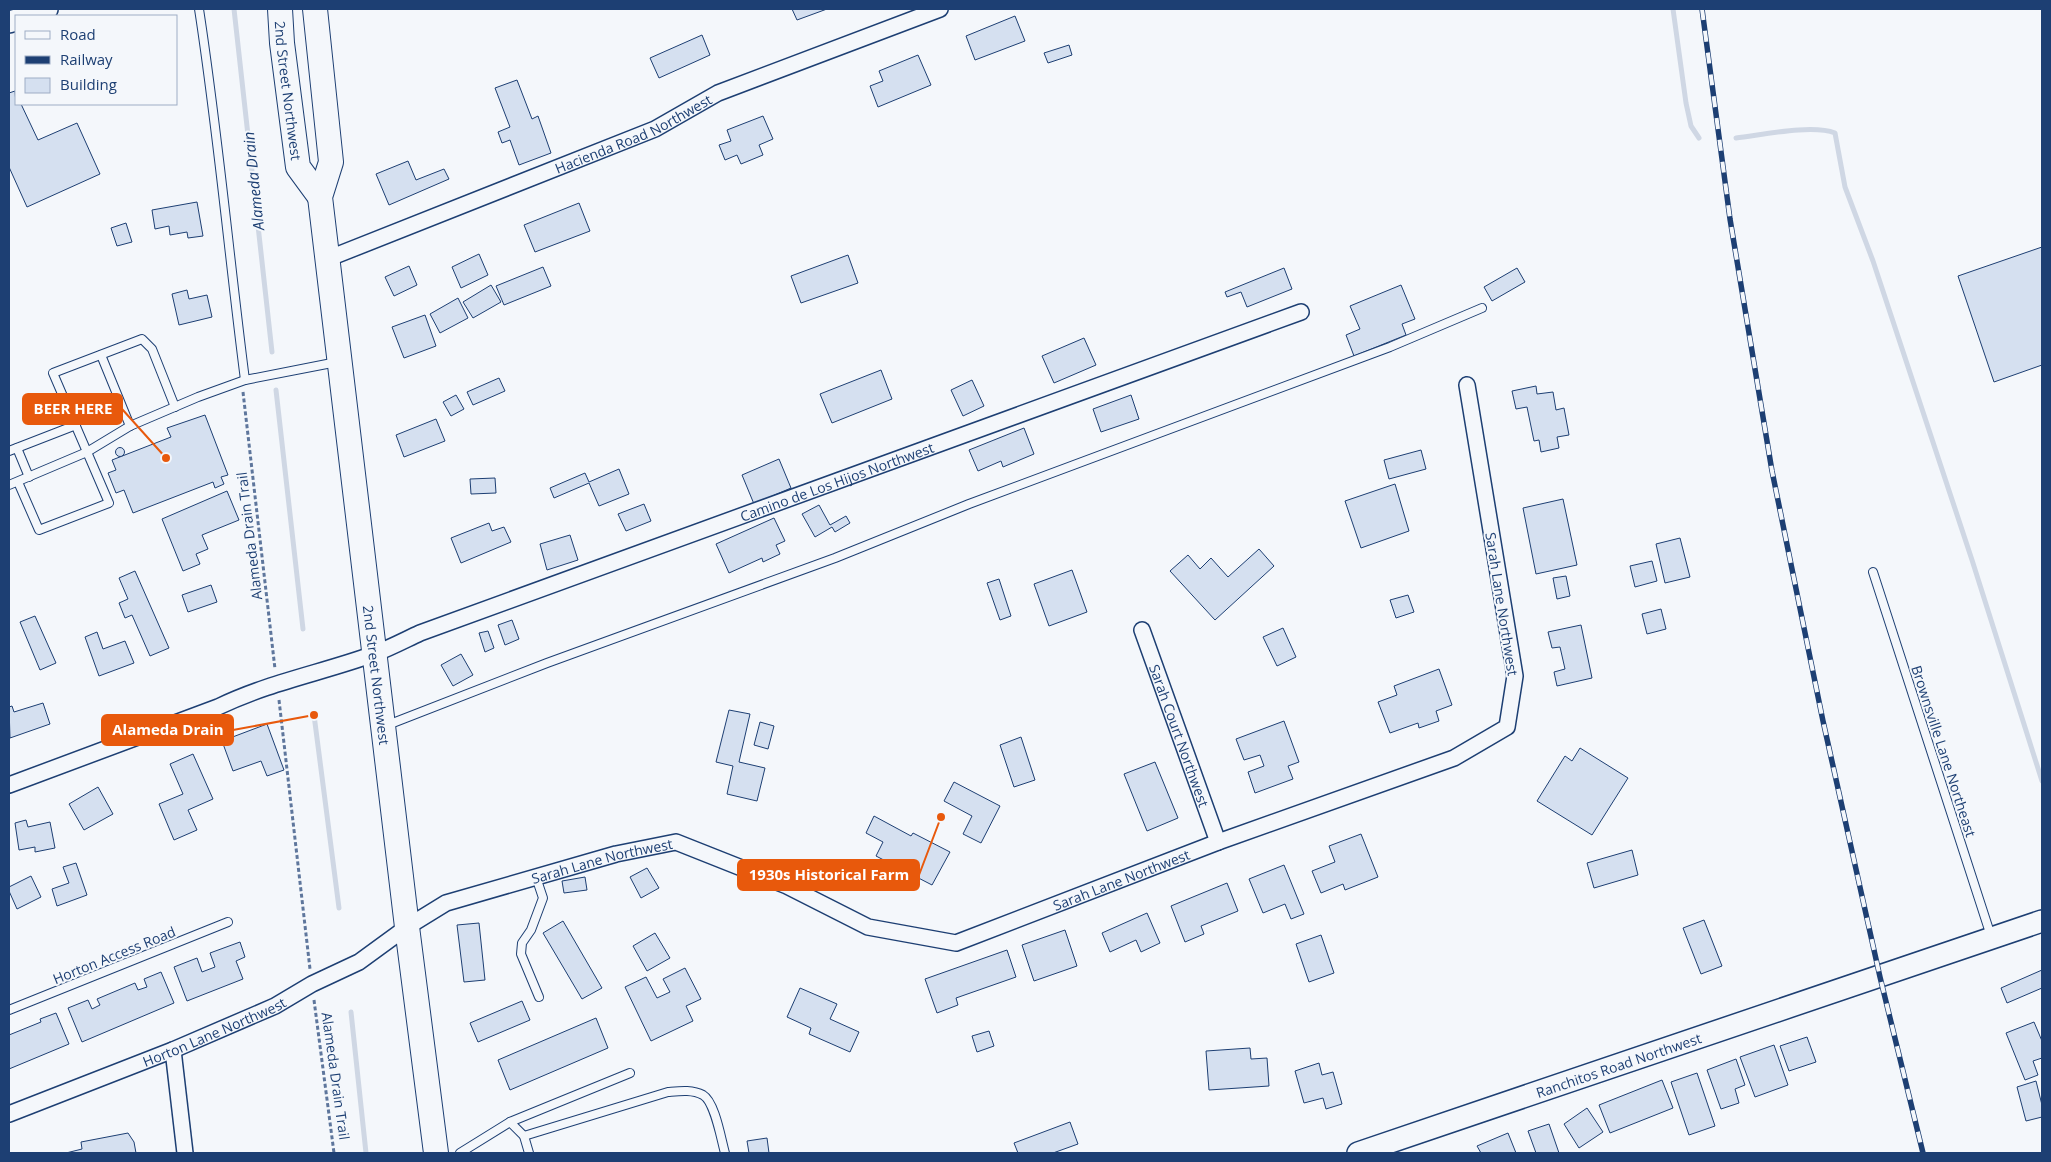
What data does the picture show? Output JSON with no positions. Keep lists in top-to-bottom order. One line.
{"streets":{"main road":["2nd Street Northwest"],"street":["Hacienda Road Northwest","Camino de Los Hijos Northwest","Sarah Lane Northwest","Sarah Court Northwest","Horton Lane Northwest","Ranchitos Road Northwest"],"lane":["Brownsville Lane Northeast","Horton Access Road"],"path":["Alameda Drain Trail"]},"crossings":[["2nd Street Northwest","Hacienda Road Northwest"],["2nd Street Northwest","Camino de Los Hijos Northwest"],["2nd Street Northwest","Sarah Lane Northwest"],["2nd Street Northwest","Horton Lane Northwest"],["Sarah Lane Northwest","Sarah Court Northwest"],["Sarah Lane Northwest","Horton Lane Northwest"],["Brownsville Lane Northeast","Ranchitos Road Northwest"]],"water":["Alameda Drain"],"places":["BEER HERE","Alameda Drain","1930s Historical Farm"],"legend":["Road","Railway","Building"]}
